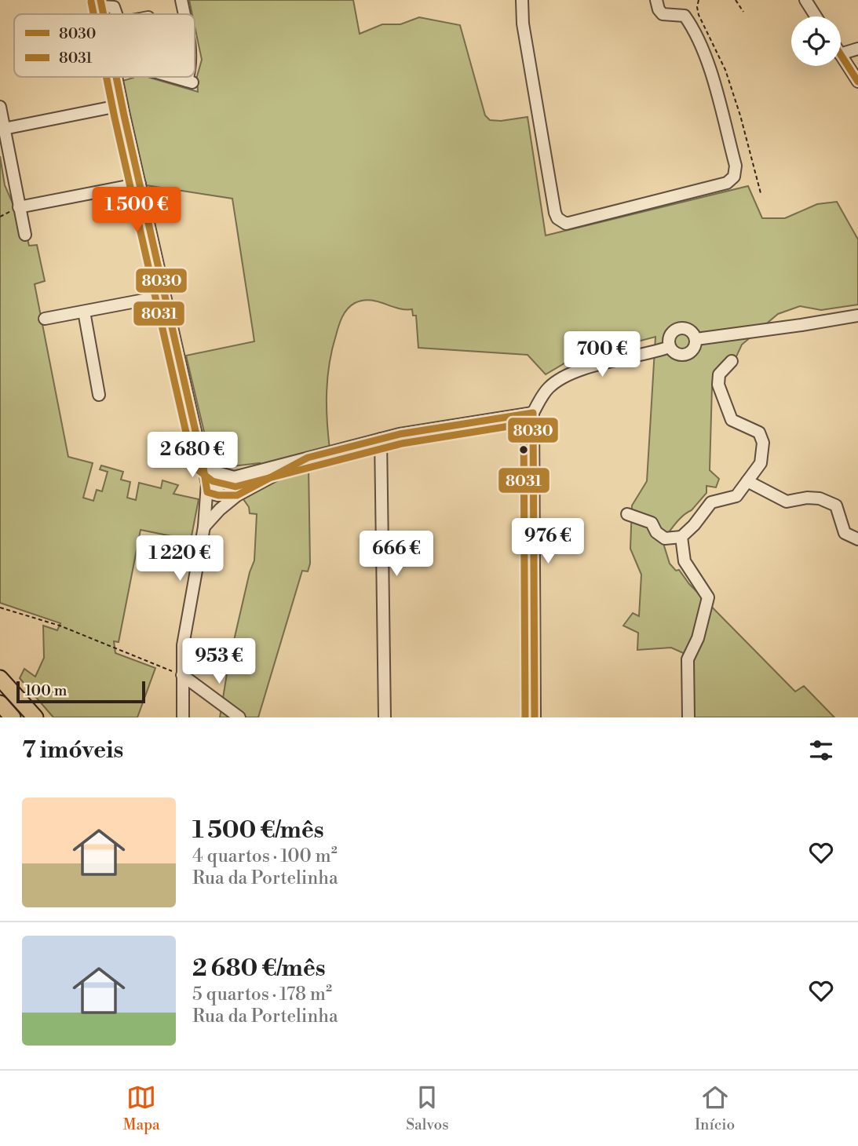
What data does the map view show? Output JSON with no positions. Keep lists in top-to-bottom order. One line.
{"lines":["transit line 8030","transit line 8031"],"legend":["8030","8031"],"scale_bar":"100 m","page":{"price":["1 500 €","700 €","2 680 €","976 €","666 €","1 220 €","953 €"],"scale":"100 m","heading":"7 imóveis","list":[{"name":"1 500 €/mês","note":"4 quartos · 100 m² · Rua da Portelinha"},{"name":"2 680 €/mês","note":"5 quartos · 178 m² · Rua da Portelinha"}],"tabs":["Mapa","Salvos","Início"]}}
